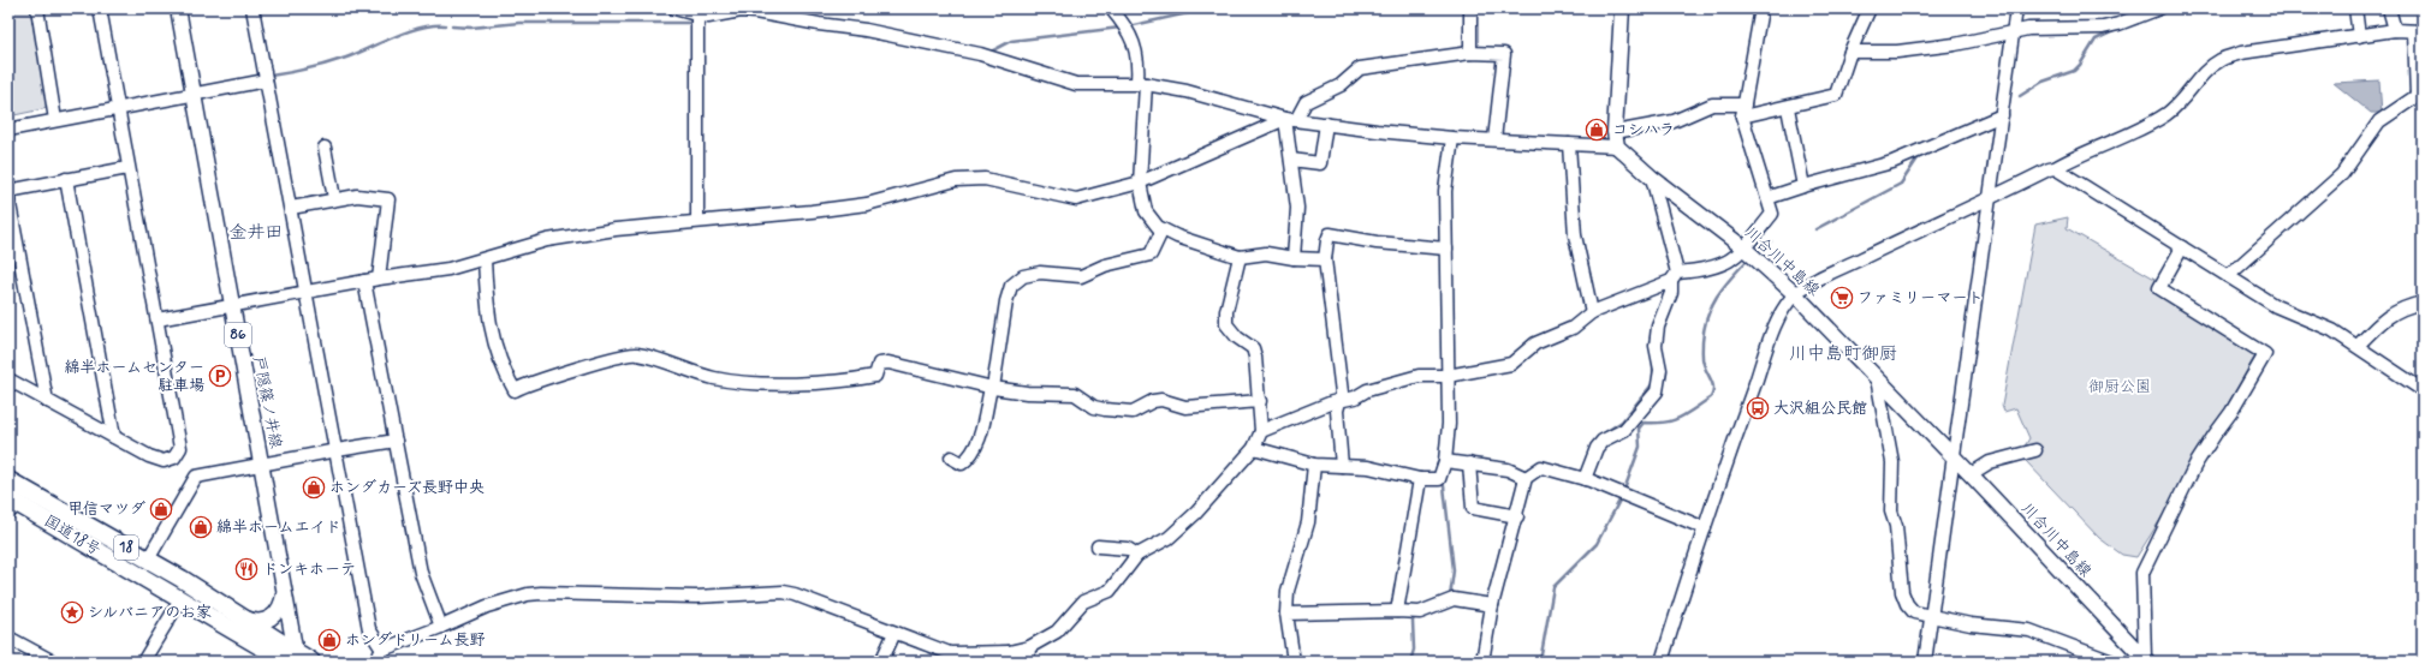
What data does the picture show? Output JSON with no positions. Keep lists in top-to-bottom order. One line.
{"streets":{"highway":["国道18号","18"],"main road":["川合川中島線","86","戸隠篠ノ井線"]},"crossings":[["戸隠篠ノ井線","国道18号"]],"districts":["金井田","川中島町御厨"],"parks":["御厨公園"],"places":{"shop":["コシハラ","ホンダカーズ長野中央","甲信マツダ","綿半ホームエイド","ホンダドリーム長野"],"supermarket":["ファミリーマート"],"parking":["綿半ホームセンター 駐車場"],"bus stop":["大沢組公民館"],"restaurant":["ドンキホーテ"],"place":["シルバニアのお家"]}}
